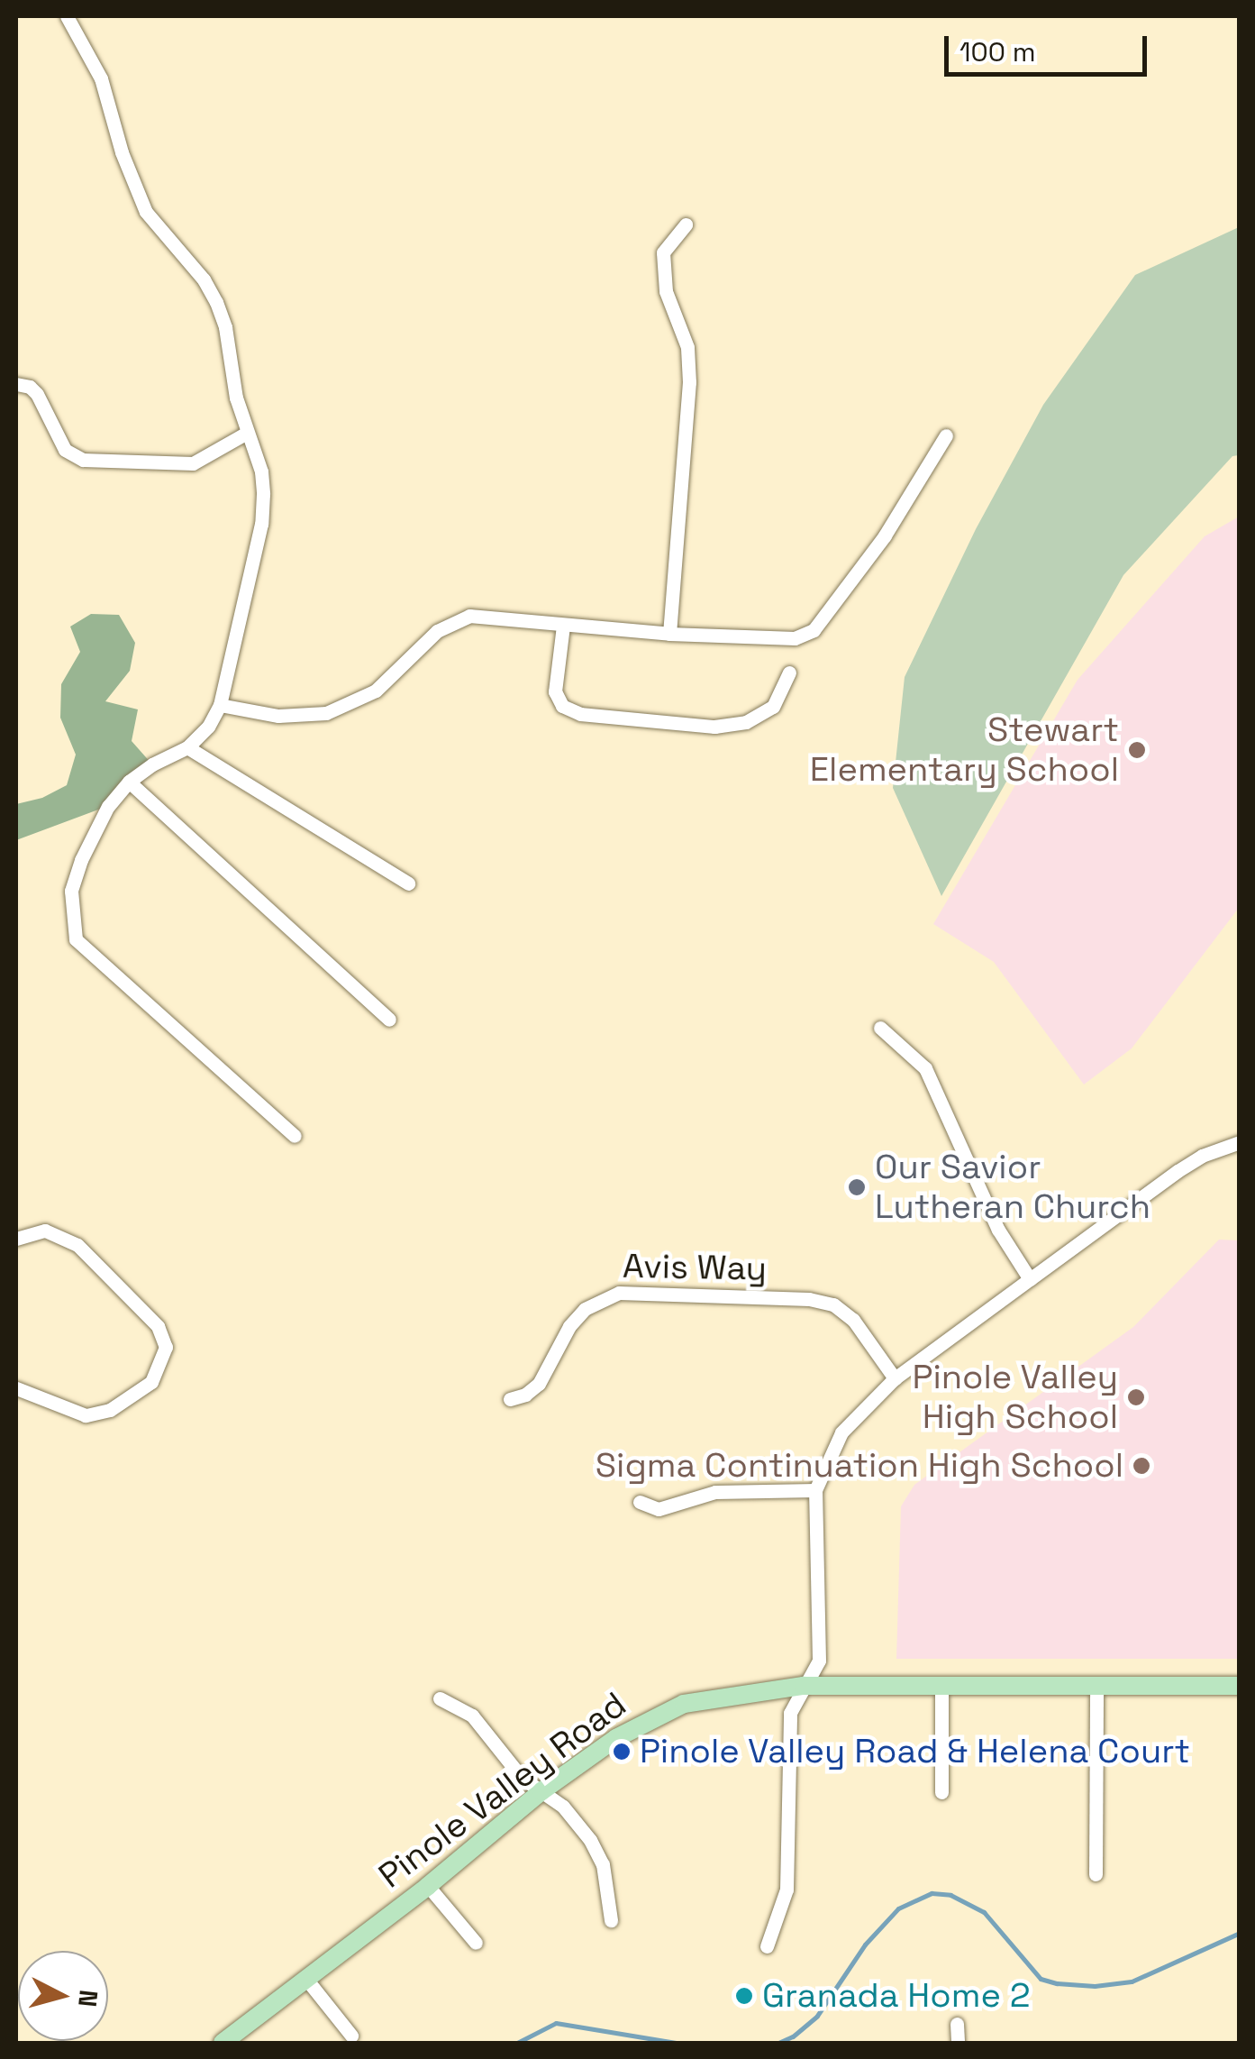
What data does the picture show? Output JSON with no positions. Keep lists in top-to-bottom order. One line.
{"streets":{"main road":["Pinole Valley Road"],"street":["Avis Way"]},"places":["Stewart Elementary School","Our Savior Lutheran Church","Pinole Valley High School","Sigma Continuation High School","Pinole Valley Road & Helena Court","Granada Home 2"],"scale_bar":"100 m","north":"right"}
